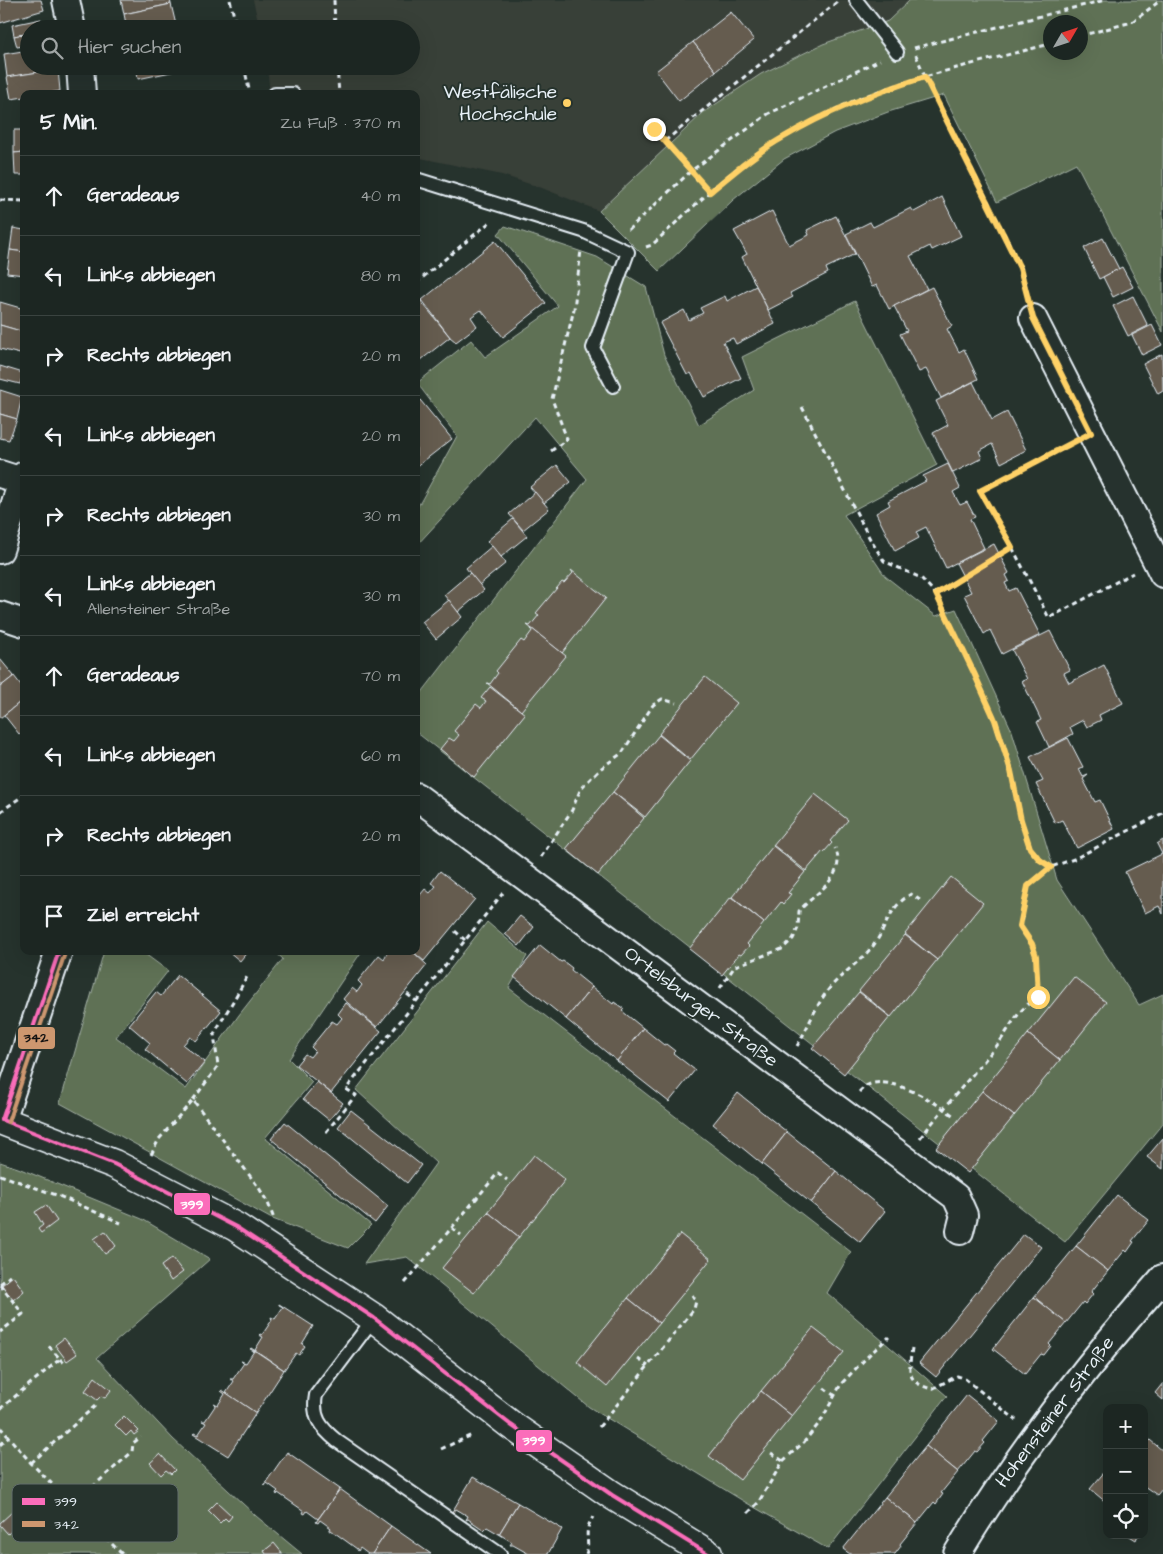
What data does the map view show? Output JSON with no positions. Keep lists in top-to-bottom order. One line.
{"streets":{"street":["Ortelsburger Straße","Hohensteiner Straße"]},"places":["Westfälische Hochschule"],"lines":["transit line 399","transit line 342"],"legend":["399","342"],"north":"top right","page":{"search":"Hier suchen","heading":["5 Min.","Zu Fuß · 370 m"],"list":[["Geradeaus","40 m"],["Links abbiegen","80 m"],["Rechts abbiegen","20 m"],["Links abbiegen","20 m"],["Rechts abbiegen","30 m"],["Links abbiegen","Allensteiner Straße","30 m"],["Geradeaus","70 m"],["Links abbiegen","60 m"],["Rechts abbiegen","20 m"],"Ziel erreicht"],"map_buttons":["+","−"]}}
